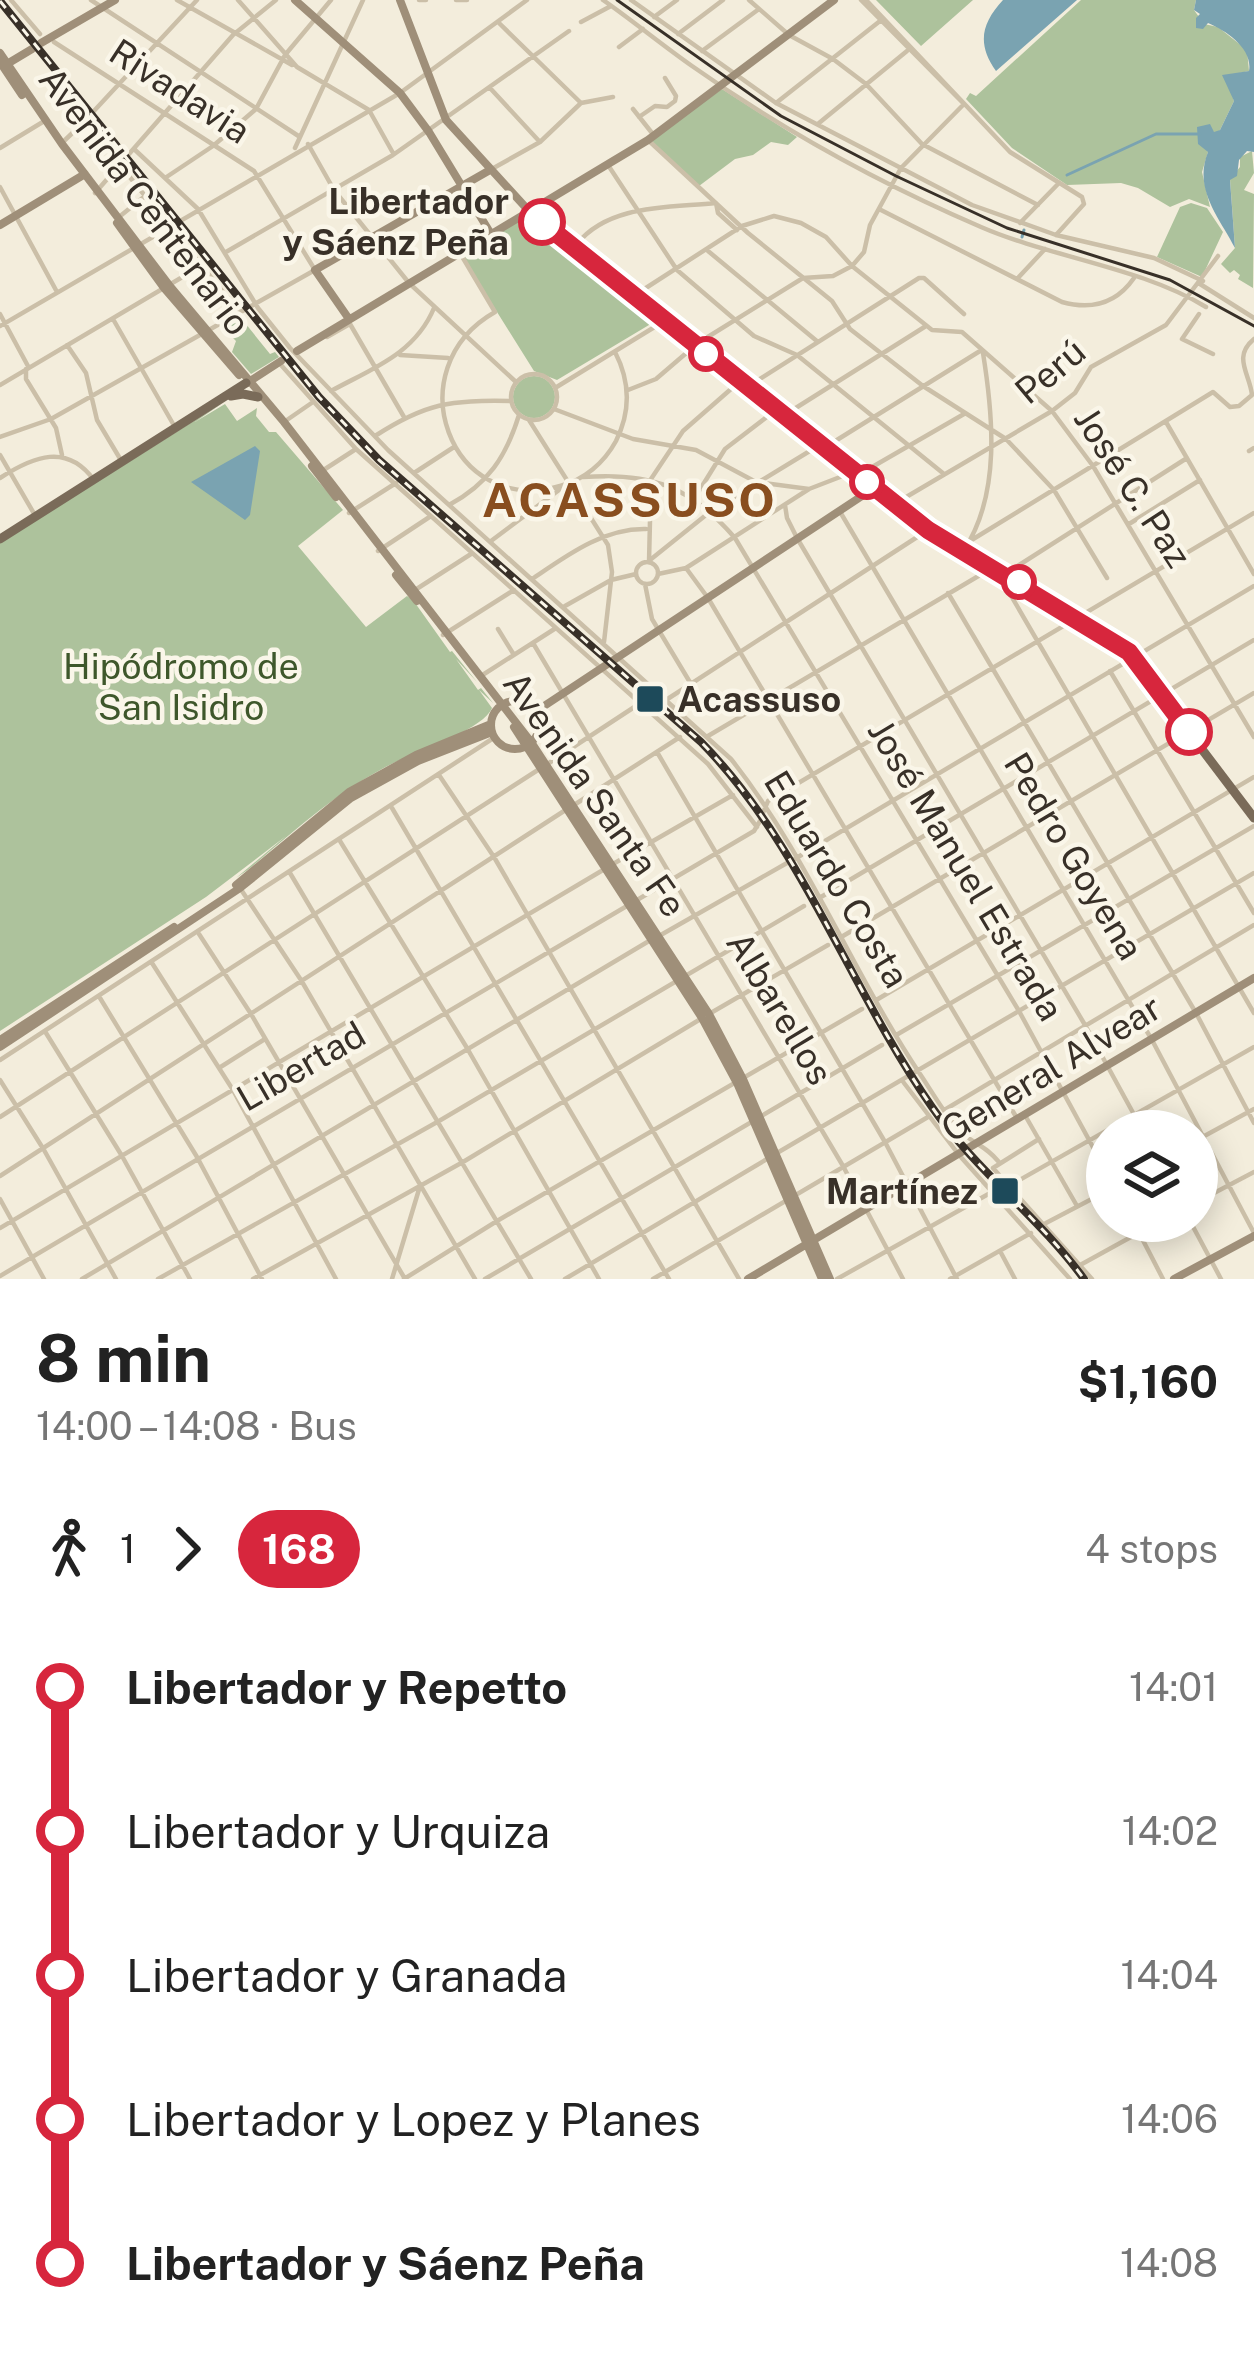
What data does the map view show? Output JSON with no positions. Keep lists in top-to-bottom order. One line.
{"streets":{"main road":["Rivadavia","Avenida Centenario","Avenida Santa Fe","General Alvear"],"street":["Perú","José C. Paz","Pedro Goyena","José Manuel Estrada","Eduardo Costa","Albarellos","Libertad"]},"crossings":[["Rivadavia","Eduardo Costa"],["Avenida Centenario","Avenida Santa Fe"],["Perú","José C. Paz"],["Avenida Santa Fe","Libertad"],["Avenida Santa Fe","General Alvear"],["Pedro Goyena","General Alvear"],["José Manuel Estrada","General Alvear"],["Eduardo Costa","General Alvear"],["Albarellos","Libertad"],["Albarellos","General Alvear"]],"districts":["ACASSUSO"],"parks":["Hipódromo de San Isidro"],"places":{"other":["Libertador y Sáenz Peña"],"transit":["Acassuso","Martínez"]},"lines":["bus line 168"],"page":{"heading":["8 min","14:00 – 14:08 · Bus","$1,160"],"legs":["1","168","4 stops"],"list":[{"name":"Libertador y Repetto","value":"14:01"},{"name":"Libertador y Urquiza","value":"14:02"},{"name":"Libertador y Granada","value":"14:04"},{"name":"Libertador y Lopez y Planes","value":"14:06"},{"name":"Libertador y Sáenz Peña","value":"14:08"}]}}
